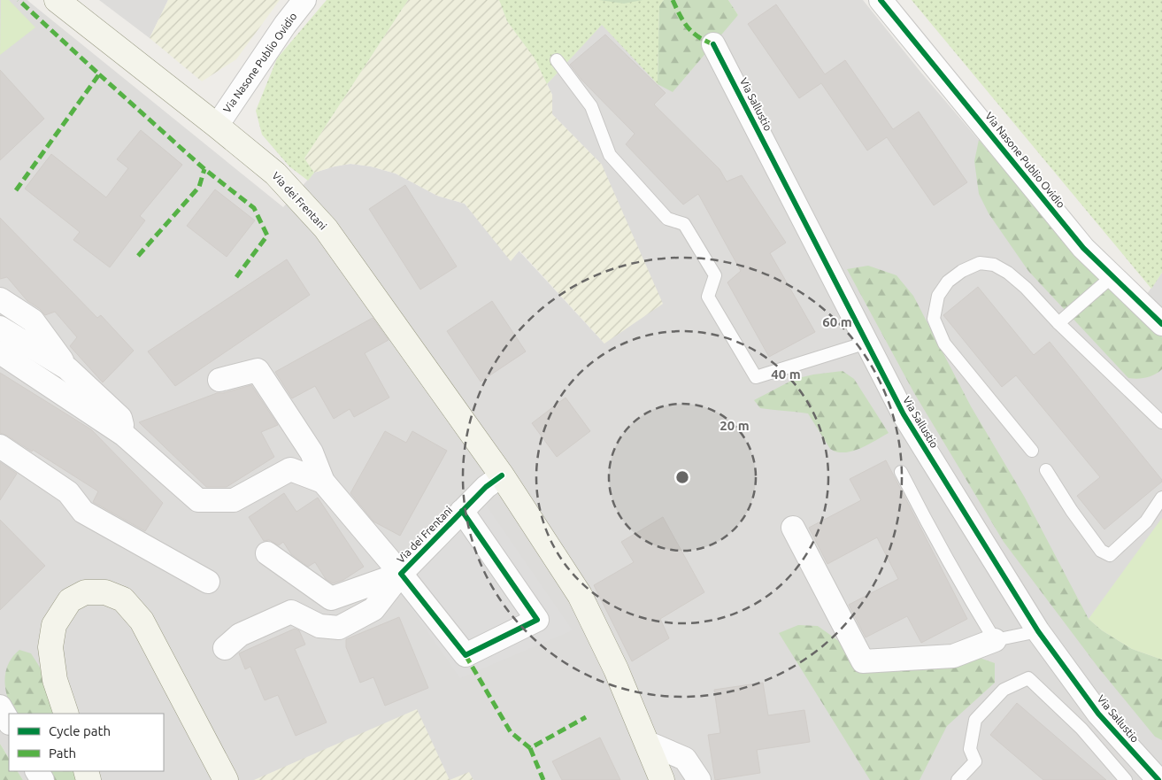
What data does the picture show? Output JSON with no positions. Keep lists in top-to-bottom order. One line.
{"streets":{"main road":["Via dei Frentani"],"street":["Via Nasone Publio Ovidio","Via Sallustio"]},"crossings":[["Via Nasone Publio Ovidio","Via dei Frentani"]],"legend":["Cycle path","Path"],"rings":["60 m","40 m","20 m"]}
